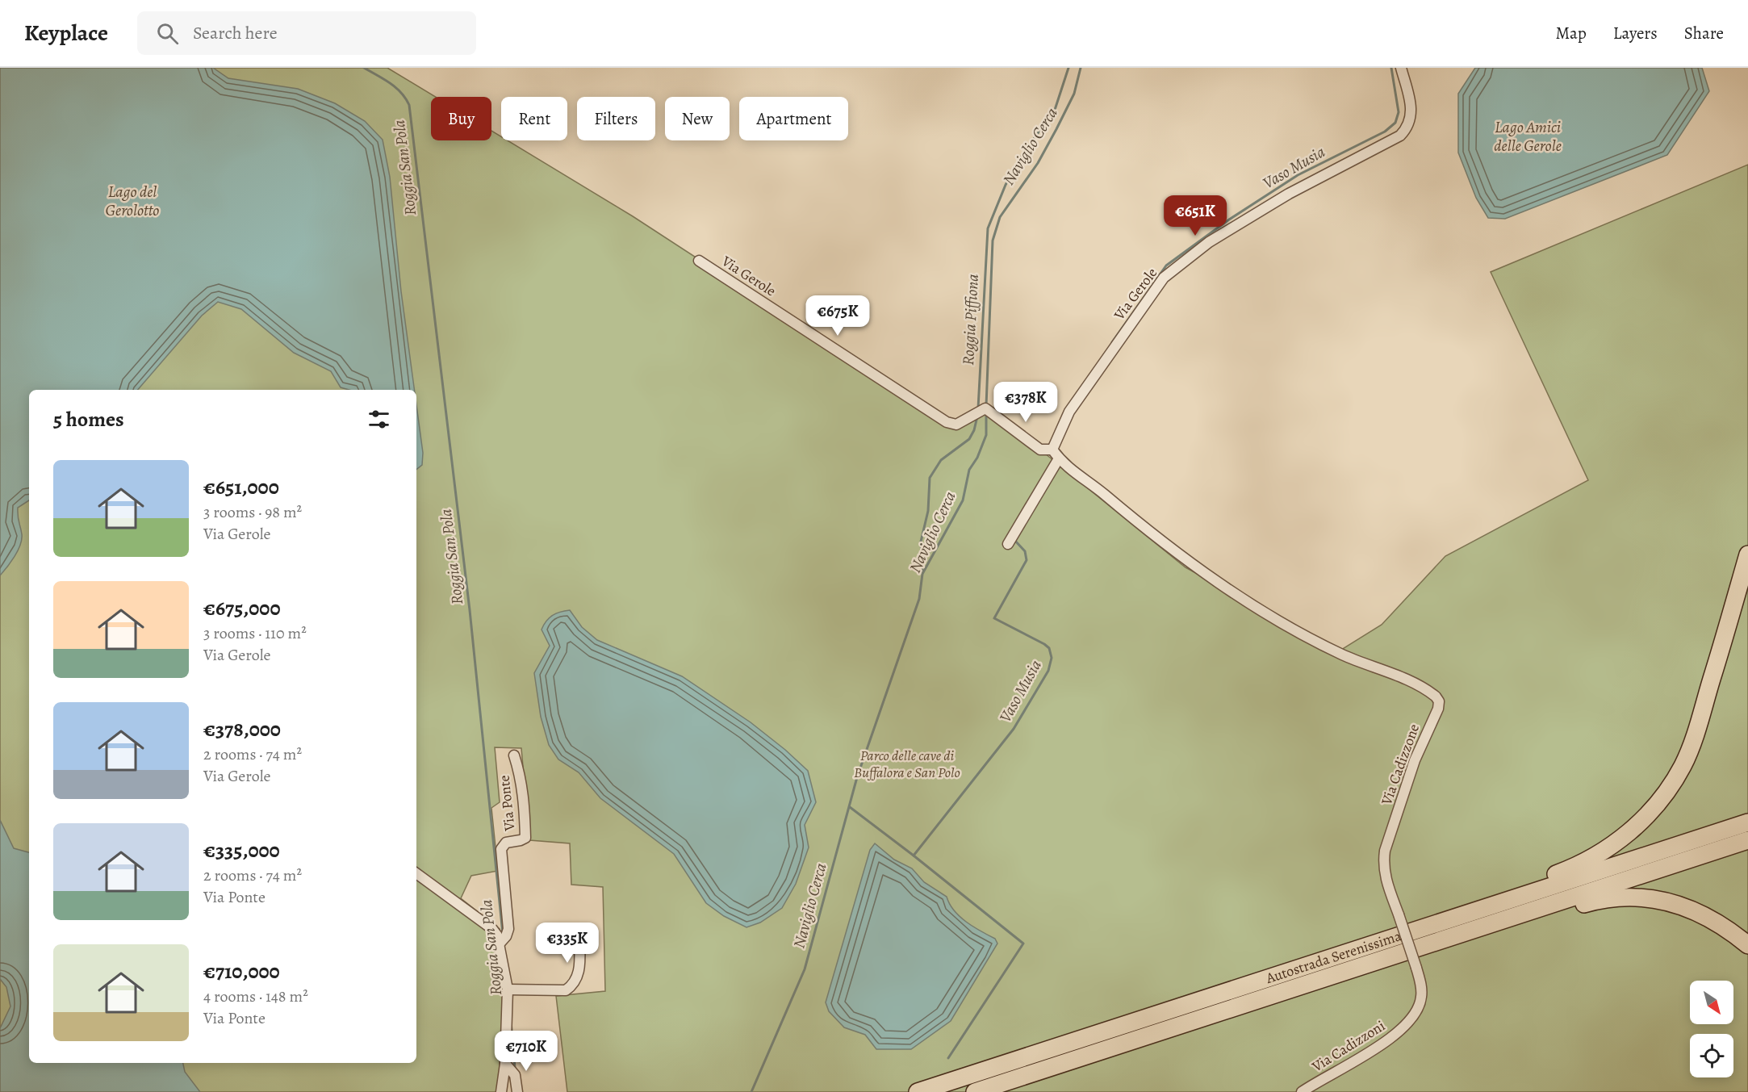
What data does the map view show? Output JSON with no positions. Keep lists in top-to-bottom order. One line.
{"streets":{"highway":["Autostrada Serenissima"],"street":["Via Gerole","Via Cadizzone","Via Ponte","Via Cadizzoni"]},"crossings":[["Via Cadizzone","Via Cadizzoni"]],"water":["Lago Amici delle Gerole","Naviglio Cerca","Vaso Musia","Roggia San Pola","Lago del Gerolotto","Roggia Piffiona"],"parks":["Parco delle cave di Buffalora e San Polo"],"north":"bottom right","page":{"header":"Keyplace","search":"Search here","nav":["Map","Layers","Share"],"chip":["Buy","Rent","Filters","New","Apartment"],"price":["€651K","€675K","€378K","€335K","€710K"],"heading":"5 homes","list":[{"name":"€651,000","note":"3 rooms · 98 m² · Via Gerole"},{"name":"€675,000","note":"3 rooms · 110 m² · Via Gerole"},{"name":"€378,000","note":"2 rooms · 74 m² · Via Gerole"},{"name":"€335,000","note":"2 rooms · 74 m² · Via Ponte"},{"name":"€710,000","note":"4 rooms · 148 m² · Via Ponte"}]}}
